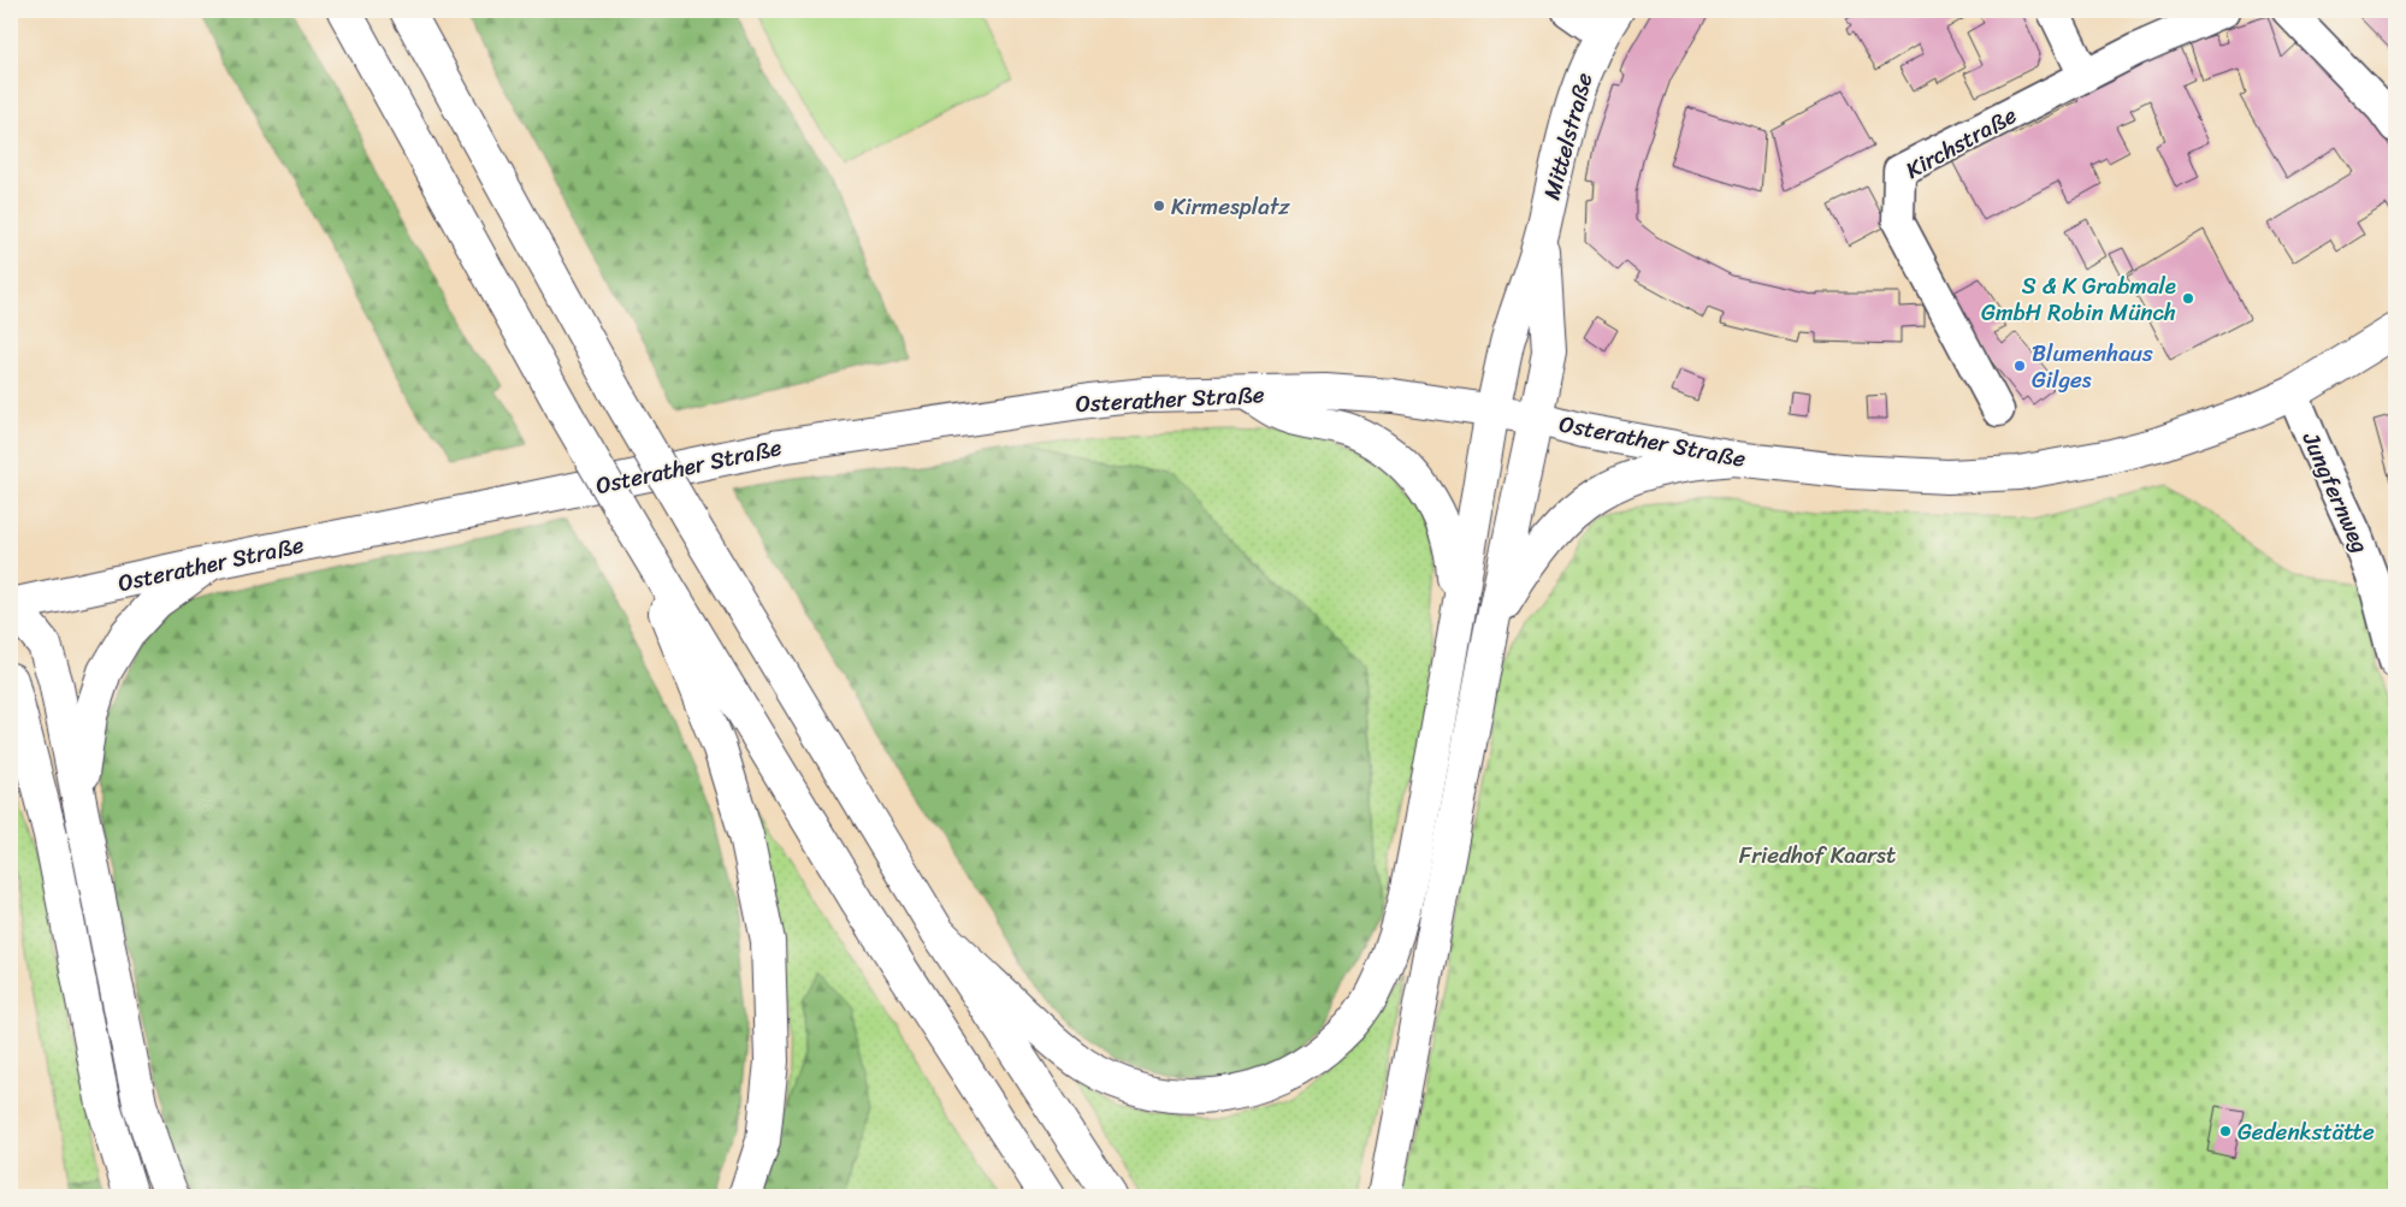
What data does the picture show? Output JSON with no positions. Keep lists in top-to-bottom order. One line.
{"streets":{"main road":["Mittelstraße","Osterather Straße"],"street":["Kirchstraße","Jungfernweg"]},"crossings":[["Mittelstraße","Osterather Straße"],["Osterather Straße","Jungfernweg"]],"parks":["Friedhof Kaarst"],"places":["Kirmesplatz","S & K Grabmale GmbH Robin Münch","Blumenhaus Gilges","Gedenkstätte"]}
